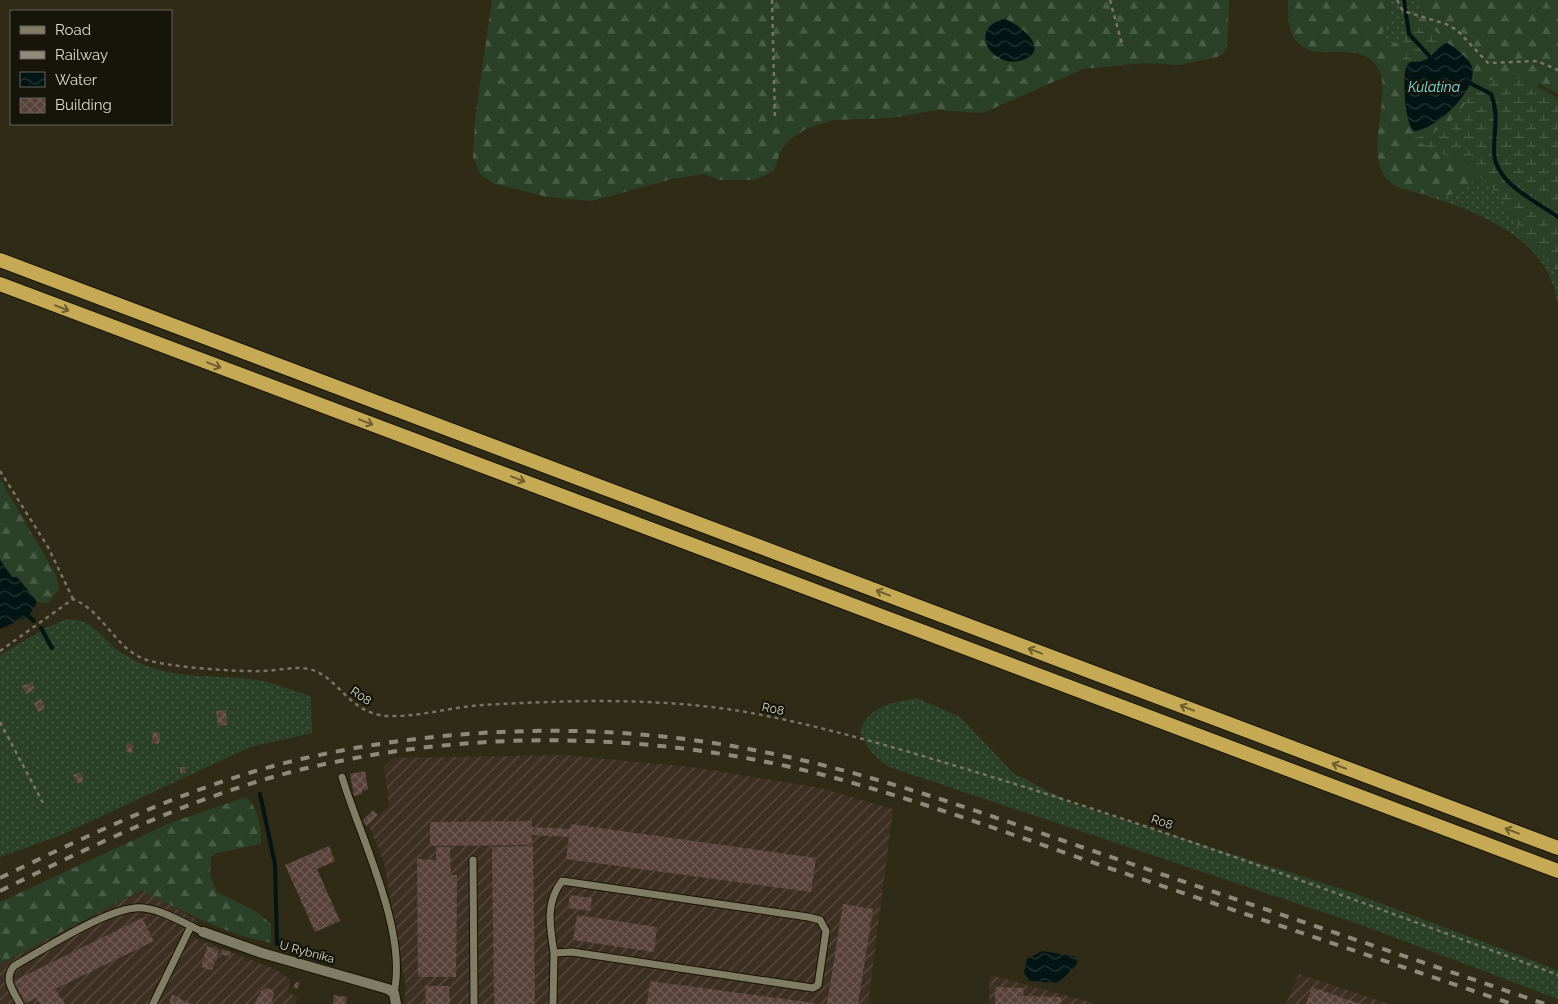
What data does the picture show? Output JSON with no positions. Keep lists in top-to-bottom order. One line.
{"streets":{"street":["U Rybníka"],"path":["R08"]},"water":["Kulatina"],"legend":["Road","Railway","Water","Building"]}
